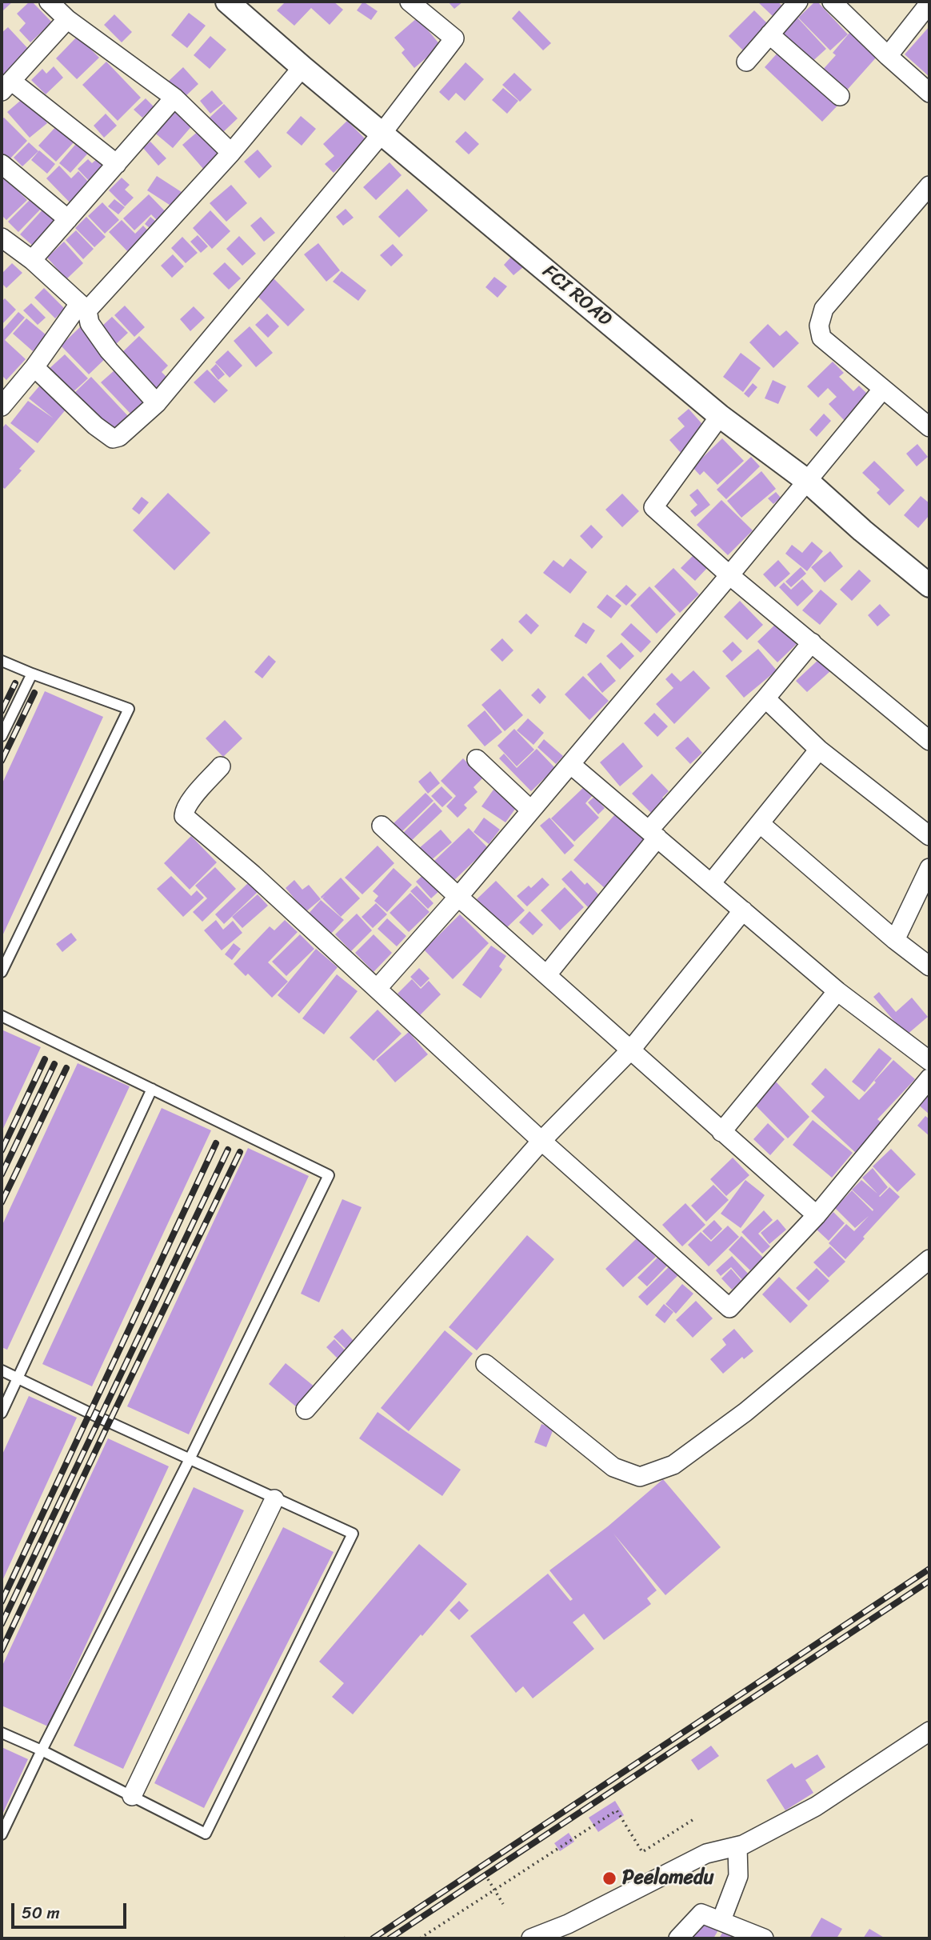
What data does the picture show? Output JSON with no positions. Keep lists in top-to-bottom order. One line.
{"streets":{"street":["FCI ROAD"]},"places":["Peelamedu"],"scale_bar":"50 m"}
